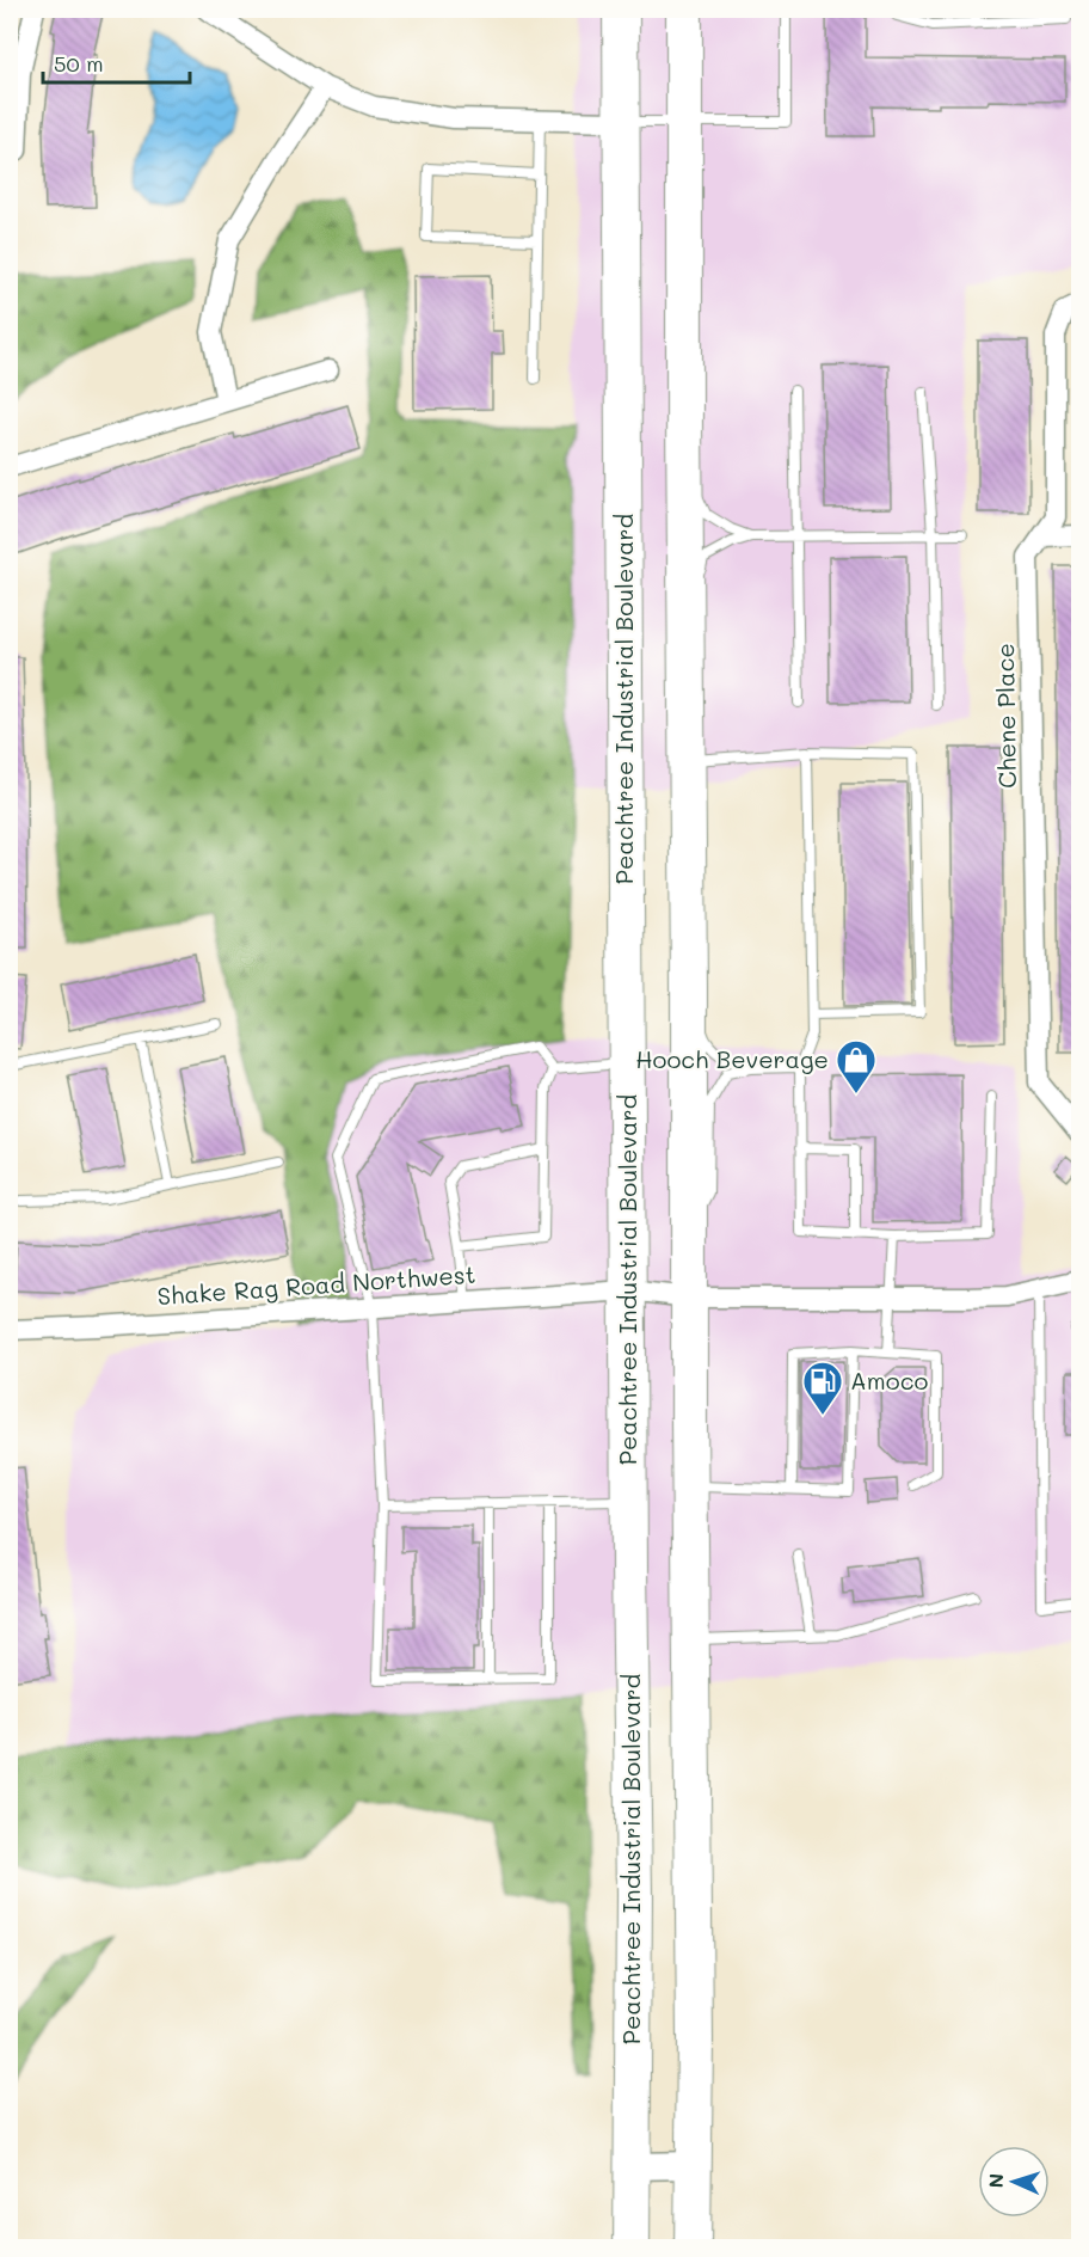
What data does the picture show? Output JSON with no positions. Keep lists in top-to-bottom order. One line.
{"streets":{"highway":["Peachtree Industrial Boulevard"],"street":["Chene Place","Shake Rag Road Northwest"]},"crossings":[["Peachtree Industrial Boulevard","Shake Rag Road Northwest"]],"places":{"shop":["Hooch Beverage"],"fuel station":["Amoco"]},"scale_bar":"50 m","north":"left"}
